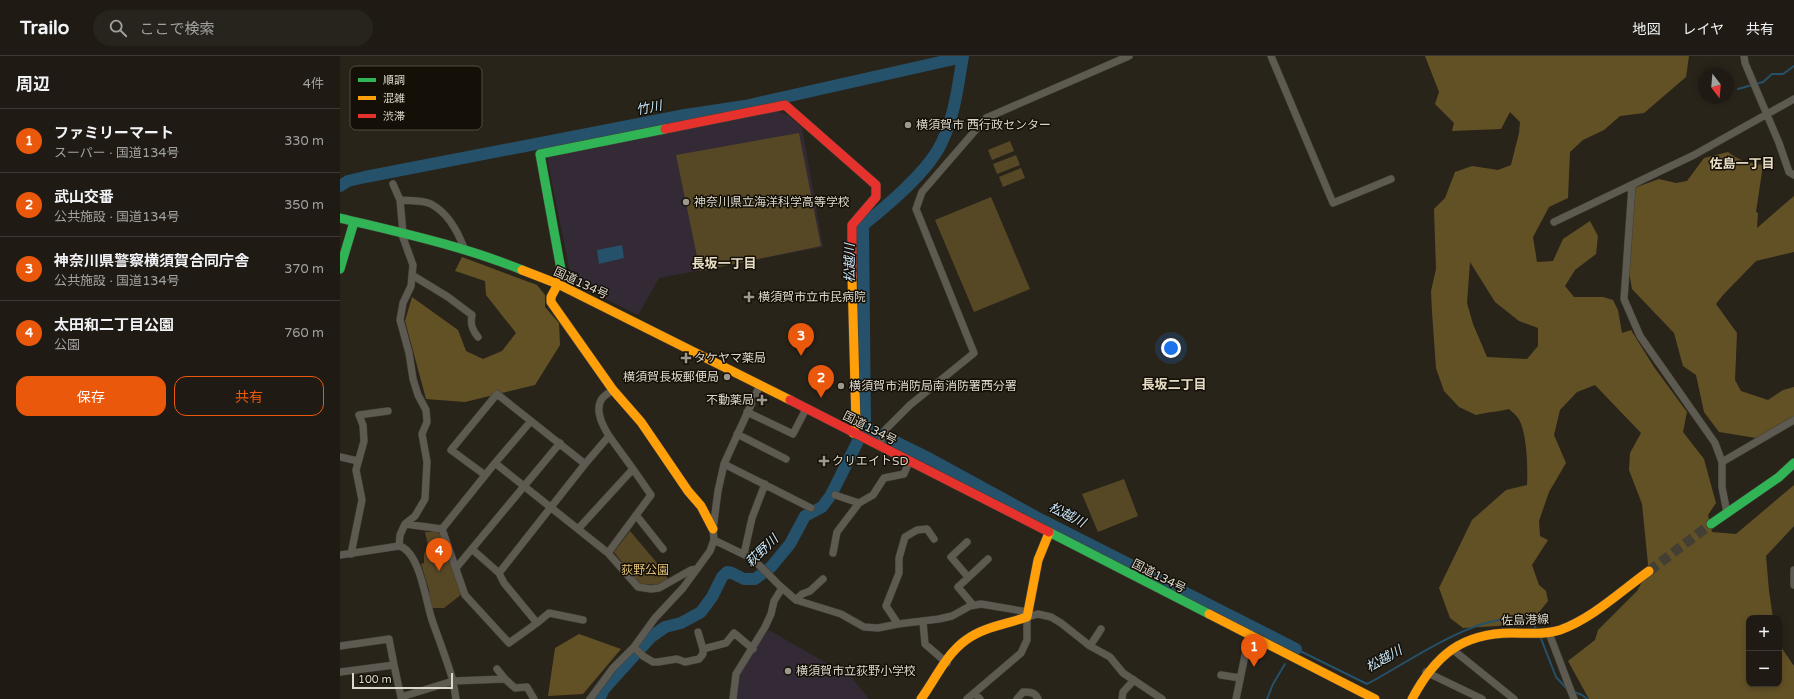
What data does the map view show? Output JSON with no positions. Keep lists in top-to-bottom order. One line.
{"streets":{"main road":["国道134号","佐島港線"]},"districts":["佐島一丁目","長坂一丁目","長坂二丁目"],"water":["竹川","松越川","萩野川"],"parks":["荻野公園"],"places":{"other":["横須賀市 西行政センター","神奈川県立海洋科学高等学校","横須賀長坂郵便局","横須賀市消防局南消防署西分署","横須賀市立荻野小学校"],"health":["横須賀市立市民病院","タケヤマ薬局","不動薬局","クリエイトSD"]},"legend":["順調","混雑","渋滞"],"scale_bar":"100 m","north":"bottom","page":{"header":"Trailo","search":"ここで検索","nav":["地図","レイヤ","共有"],"heading":["周辺","4件"],"list":[{"mark":"1","name":"ファミリーマート","note":"スーパー · 国道134号","value":"330 m"},{"mark":"2","name":"武山交番","note":"公共施設 · 国道134号","value":"350 m"},{"mark":"3","name":"神奈川県警察横須賀合同庁舎","note":"公共施設 · 国道134号","value":"370 m"},{"mark":"4","name":"太田和二丁目公園","note":"公園","value":"760 m"}],"pins":["3","2","4","1"],"buttons":["保存","共有"],"map_buttons":["+","−"],"scale":"100 m"}}
